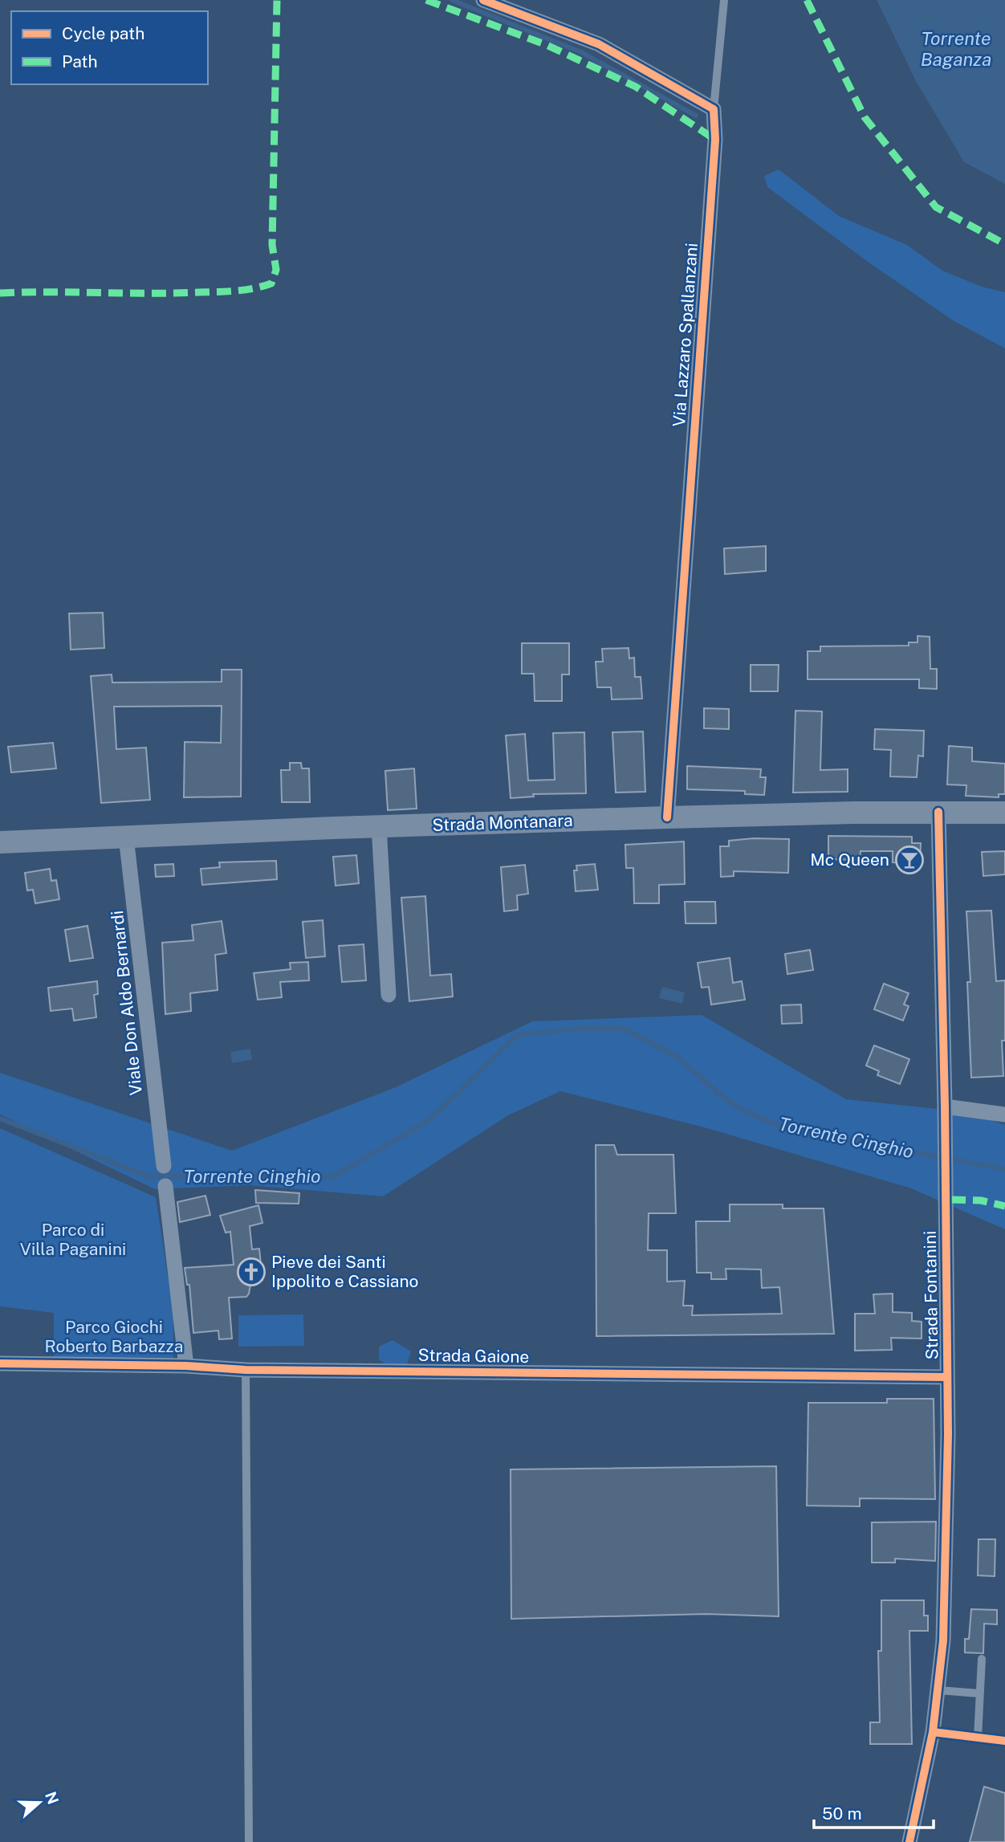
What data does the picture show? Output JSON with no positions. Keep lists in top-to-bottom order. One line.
{"streets":{"main road":["Strada Montanara"],"street":["Via Lazzaro Spallanzani","Viale Don Aldo Bernardi","Strada Fontanini","Strada Gaione"]},"crossings":[["Via Lazzaro Spallanzani","Strada Montanara"],["Strada Montanara","Viale Don Aldo Bernardi"],["Strada Montanara","Strada Fontanini"],["Strada Fontanini","Strada Gaione"]],"water":["Torrente Baganza","Torrente Cinghio"],"parks":["Parco di Villa Paganini","Parco Giochi Roberto Barbazza"],"places":{"bar":["Mc Queen"],"church":["Pieve dei Santi Ippolito e Cassiano"]},"legend":["Cycle path","Path"],"scale_bar":"50 m","north":"right"}
